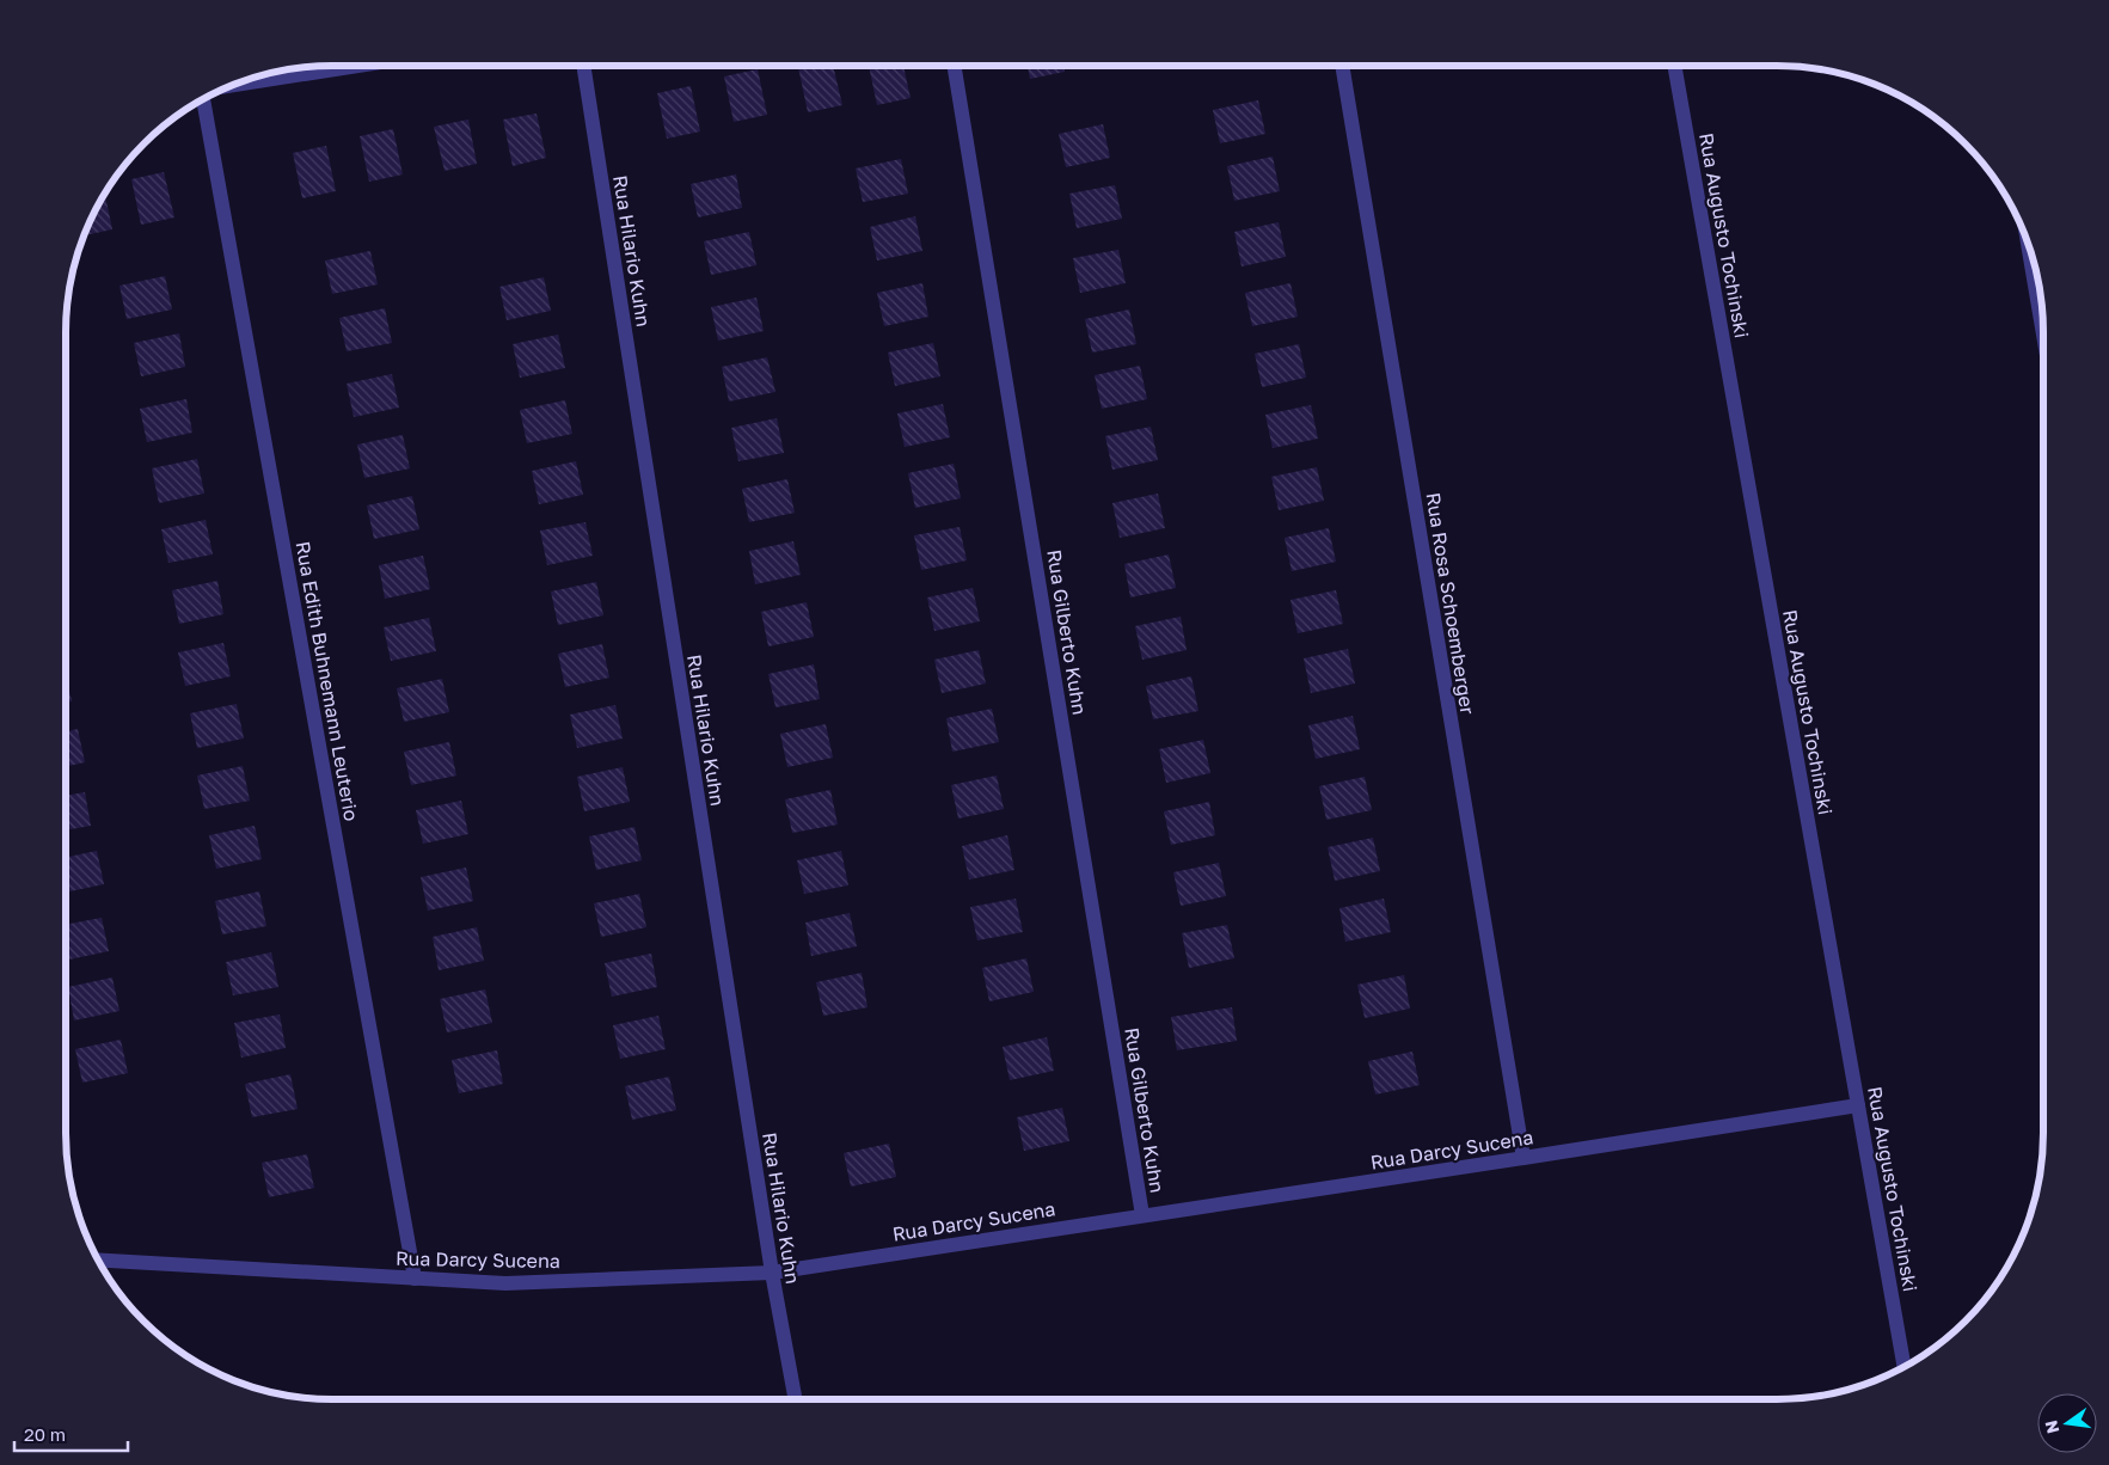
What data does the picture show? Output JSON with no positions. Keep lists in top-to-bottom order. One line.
{"streets":{"street":["Rua Augusto Tochinski","Rua Hilario Kuhn","Rua Rosa Schoemberger","Rua Gilberto Kuhn","Rua Edith Buhnemann Leuterio","Rua Darcy Sucena"]},"crossings":[["Rua Augusto Tochinski","Rua Darcy Sucena"],["Rua Hilario Kuhn","Rua Darcy Sucena"],["Rua Rosa Schoemberger","Rua Darcy Sucena"],["Rua Gilberto Kuhn","Rua Darcy Sucena"],["Rua Edith Buhnemann Leuterio","Rua Darcy Sucena"]],"scale_bar":"20 m","north":"left"}
